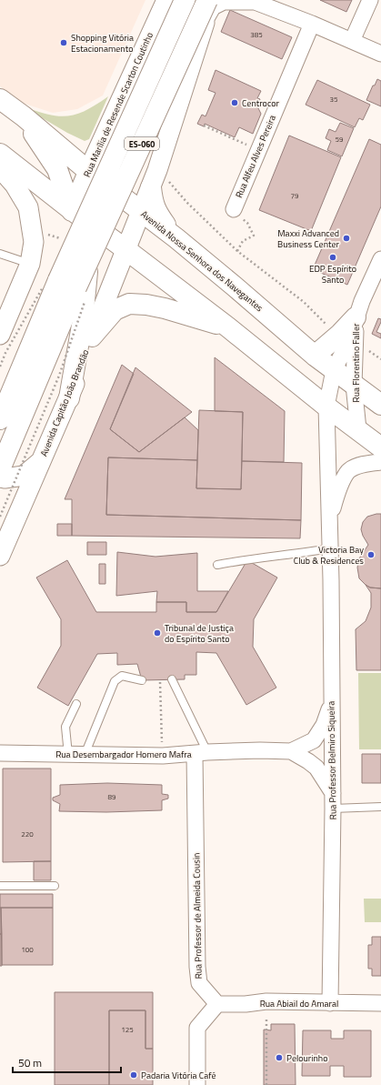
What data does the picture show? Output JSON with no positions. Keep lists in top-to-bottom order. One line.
{"streets":{"main road":["ES-060","Avenida Nossa Senhora dos Navegantes"],"street":["Rua Marília de Resende Scarton Coutinho","Rua Alfeu Alves Pereira","Rua Florentino Faller","Avenida Capitão João Brandão","Rua Desembargador Homero Mafra","Rua Professor Belmiro Siqueira","Rua Professor de Almeida Cousin","Rua Abiail do Amaral"]},"crossings":[["Rua Marília de Resende Scarton Coutinho","Avenida Nossa Senhora dos Navegantes"],["Avenida Nossa Senhora dos Navegantes","Rua Florentino Faller"],["Rua Florentino Faller","Rua Professor Belmiro Siqueira"],["Rua Desembargador Homero Mafra","Rua Professor Belmiro Siqueira"],["Rua Desembargador Homero Mafra","Rua Professor de Almeida Cousin"],["Rua Professor Belmiro Siqueira","Rua Abiail do Amaral"],["Rua Professor de Almeida Cousin","Rua Abiail do Amaral"]],"places":["Shopping Vitória Estacionamento","Centrocor","Maxxi Advanced Business Center","EDP Espírito Santo","Victoria Bay Club & Residences","Tribunal de Justiça do Espírito Santo","Pelourinho","Padaria Vitória Café"],"house_numbers":["385","35","59","79","89","220","100","125"],"scale_bar":"50 m"}
